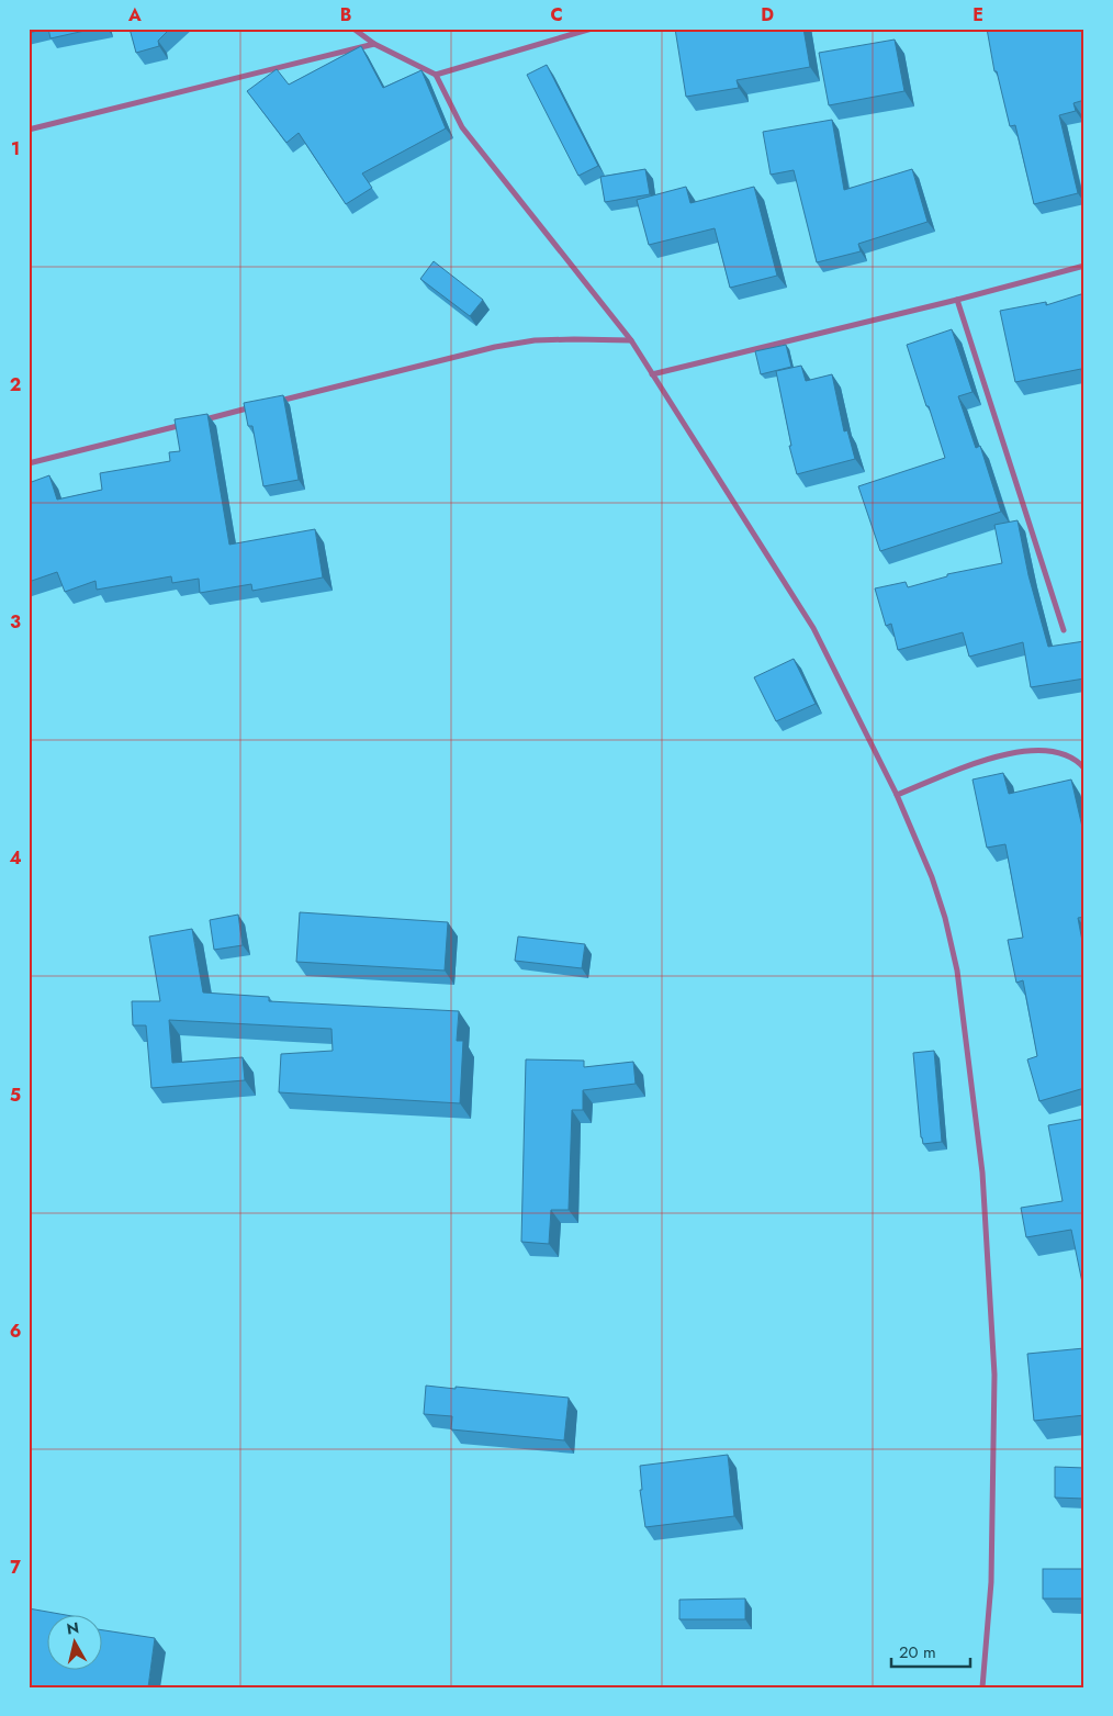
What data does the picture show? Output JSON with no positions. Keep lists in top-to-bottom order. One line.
{"scale_bar":"20 m","north":"top","grid":{"columns":["A","B","C","D","E"],"rows":["1","2","3","4","5","6","7"]}}
